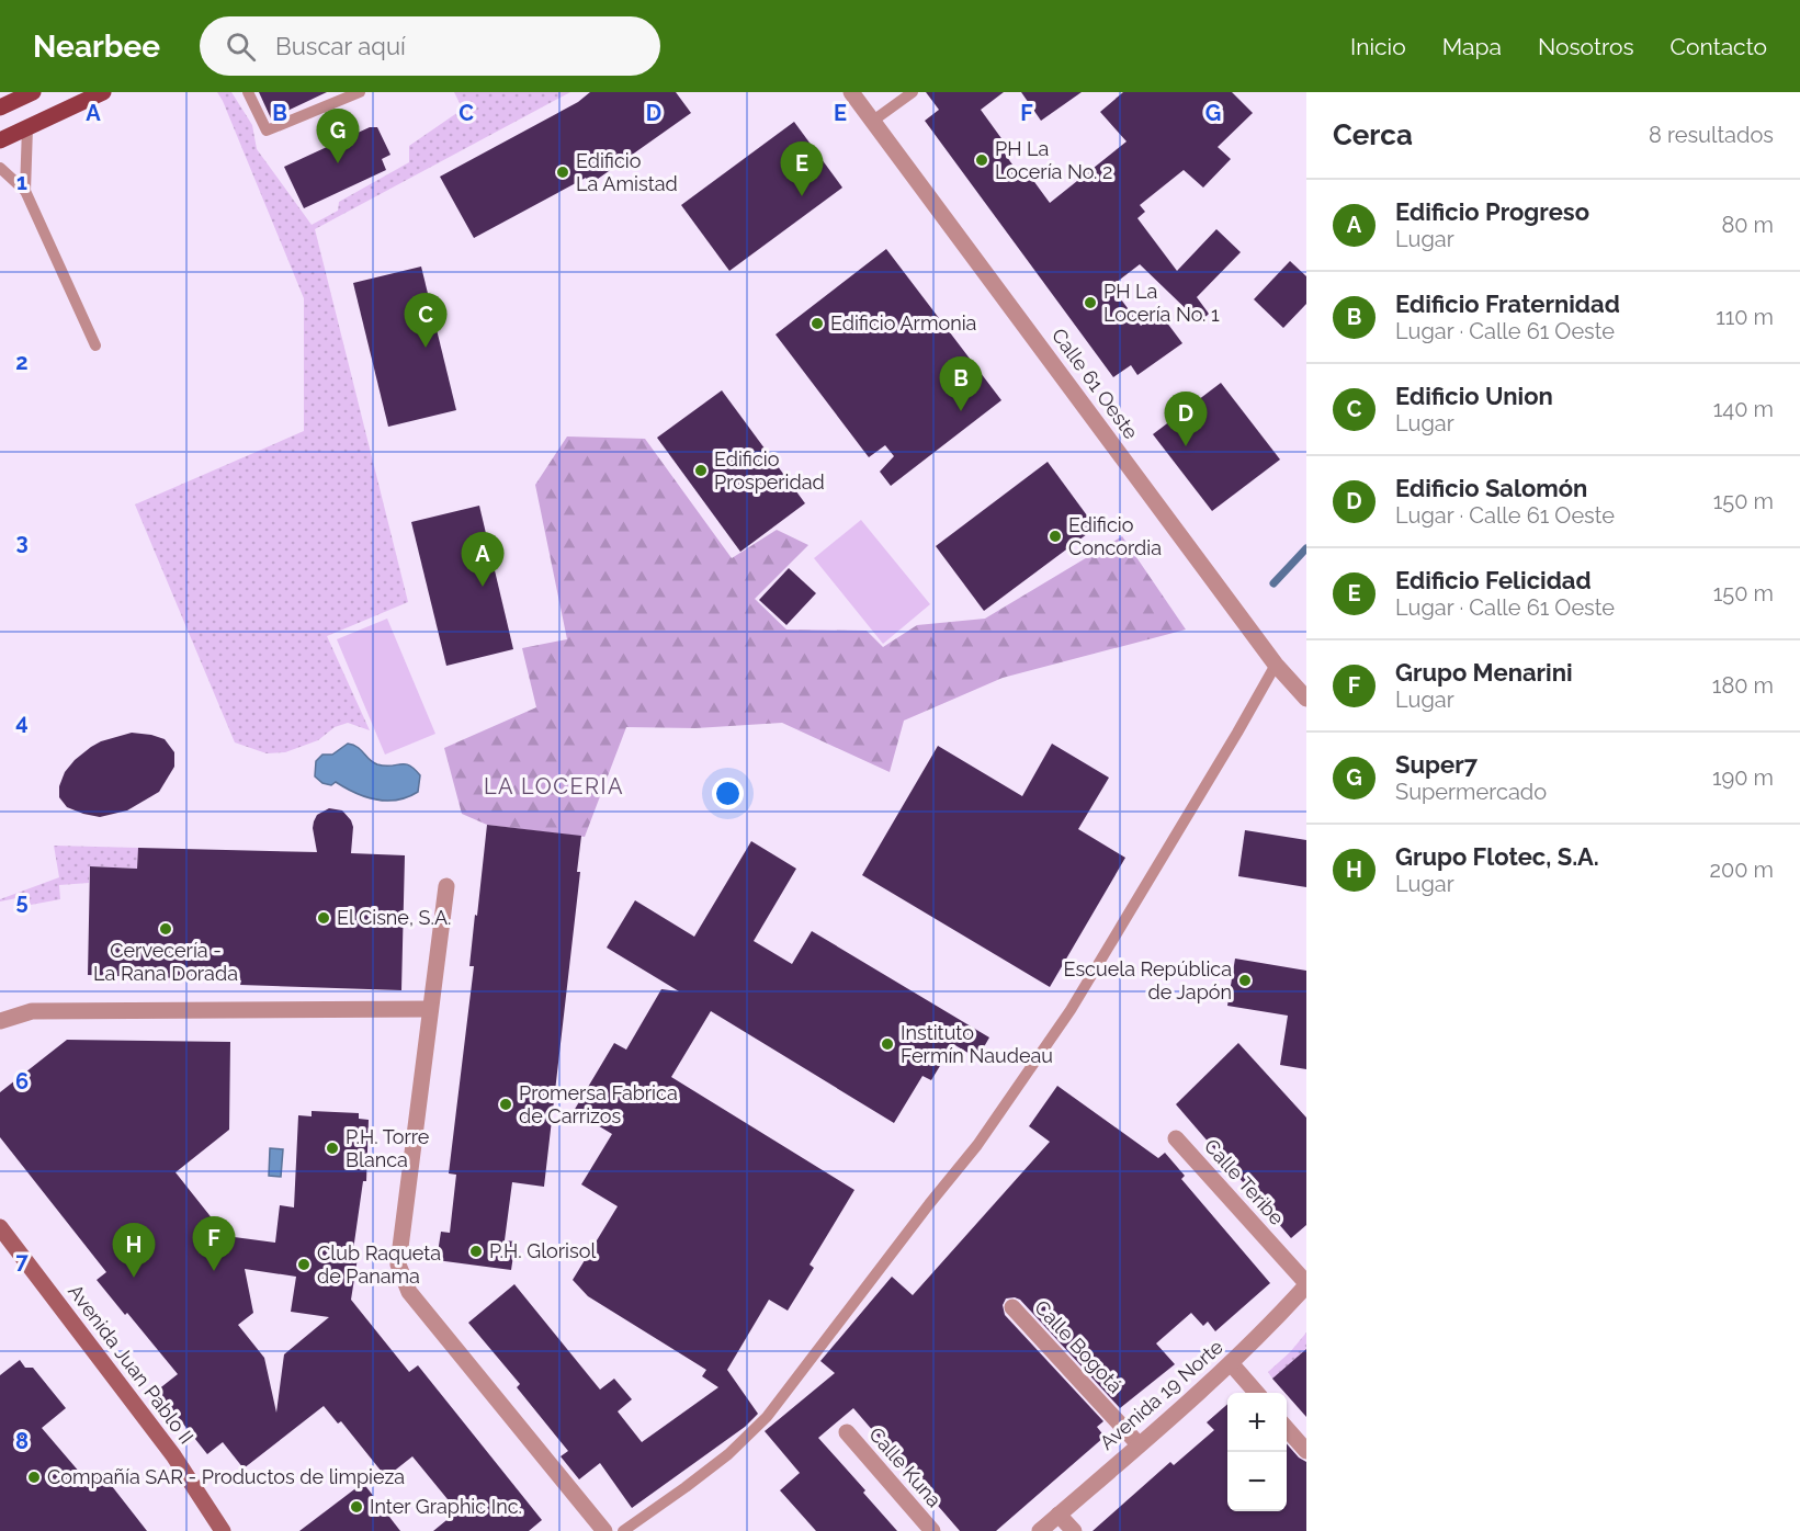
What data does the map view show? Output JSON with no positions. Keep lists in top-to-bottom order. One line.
{"streets":{"main road":["Avenida Juan Pablo II"],"street":["Calle 61 Oeste","Calle Teribe","Calle Bogotá","Avenida 19 Norte","Calle Kuna"]},"crossings":[["Calle Teribe","Avenida 19 Norte"],["Calle Bogotá","Avenida 19 Norte"]],"districts":["LA LOCERIA"],"places":["PH La Locería No. 2","Edificio La Amistad","PH La Locería No. 1","Edificio Armonia","Edificio Prosperidad","Edificio Concordia","El Cisne, S.A.","Cervecería - La Rana Dorada","Escuela República de Japón","Instituto Fermín Naudeau","Promersa Fabrica de Carrizos","P.H. Torre Blanca","P.H. Glorisol","Club Raqueta de Panama","Compañía SAR - Productos de limpieza","Inter Graphic Inc."],"page":{"header":"Nearbee","search":"Buscar aquí","nav":["Inicio","Mapa","Nosotros","Contacto"],"heading":["Cerca","8 resultados"],"pins":["G","E","C","B","D","A","F","H"],"list":[{"mark":"A","name":"Edificio Progreso","note":"Lugar","value":"80 m"},{"mark":"B","name":"Edificio Fraternidad","note":"Lugar · Calle 61 Oeste","value":"110 m"},{"mark":"C","name":"Edificio Union","note":"Lugar","value":"140 m"},{"mark":"D","name":"Edificio Salomón","note":"Lugar · Calle 61 Oeste","value":"150 m"},{"mark":"E","name":"Edificio Felicidad","note":"Lugar · Calle 61 Oeste","value":"150 m"},{"mark":"F","name":"Grupo Menarini","note":"Lugar","value":"180 m"},{"mark":"G","name":"Super7","note":"Supermercado","value":"190 m"},{"mark":"H","name":"Grupo Flotec, S.A.","note":"Lugar","value":"200 m"}],"map_buttons":["+","−"]},"grid":{"columns":["A","B","C","D","E","F","G"],"rows":["1","2","3","4","5","6","7","8"]}}
